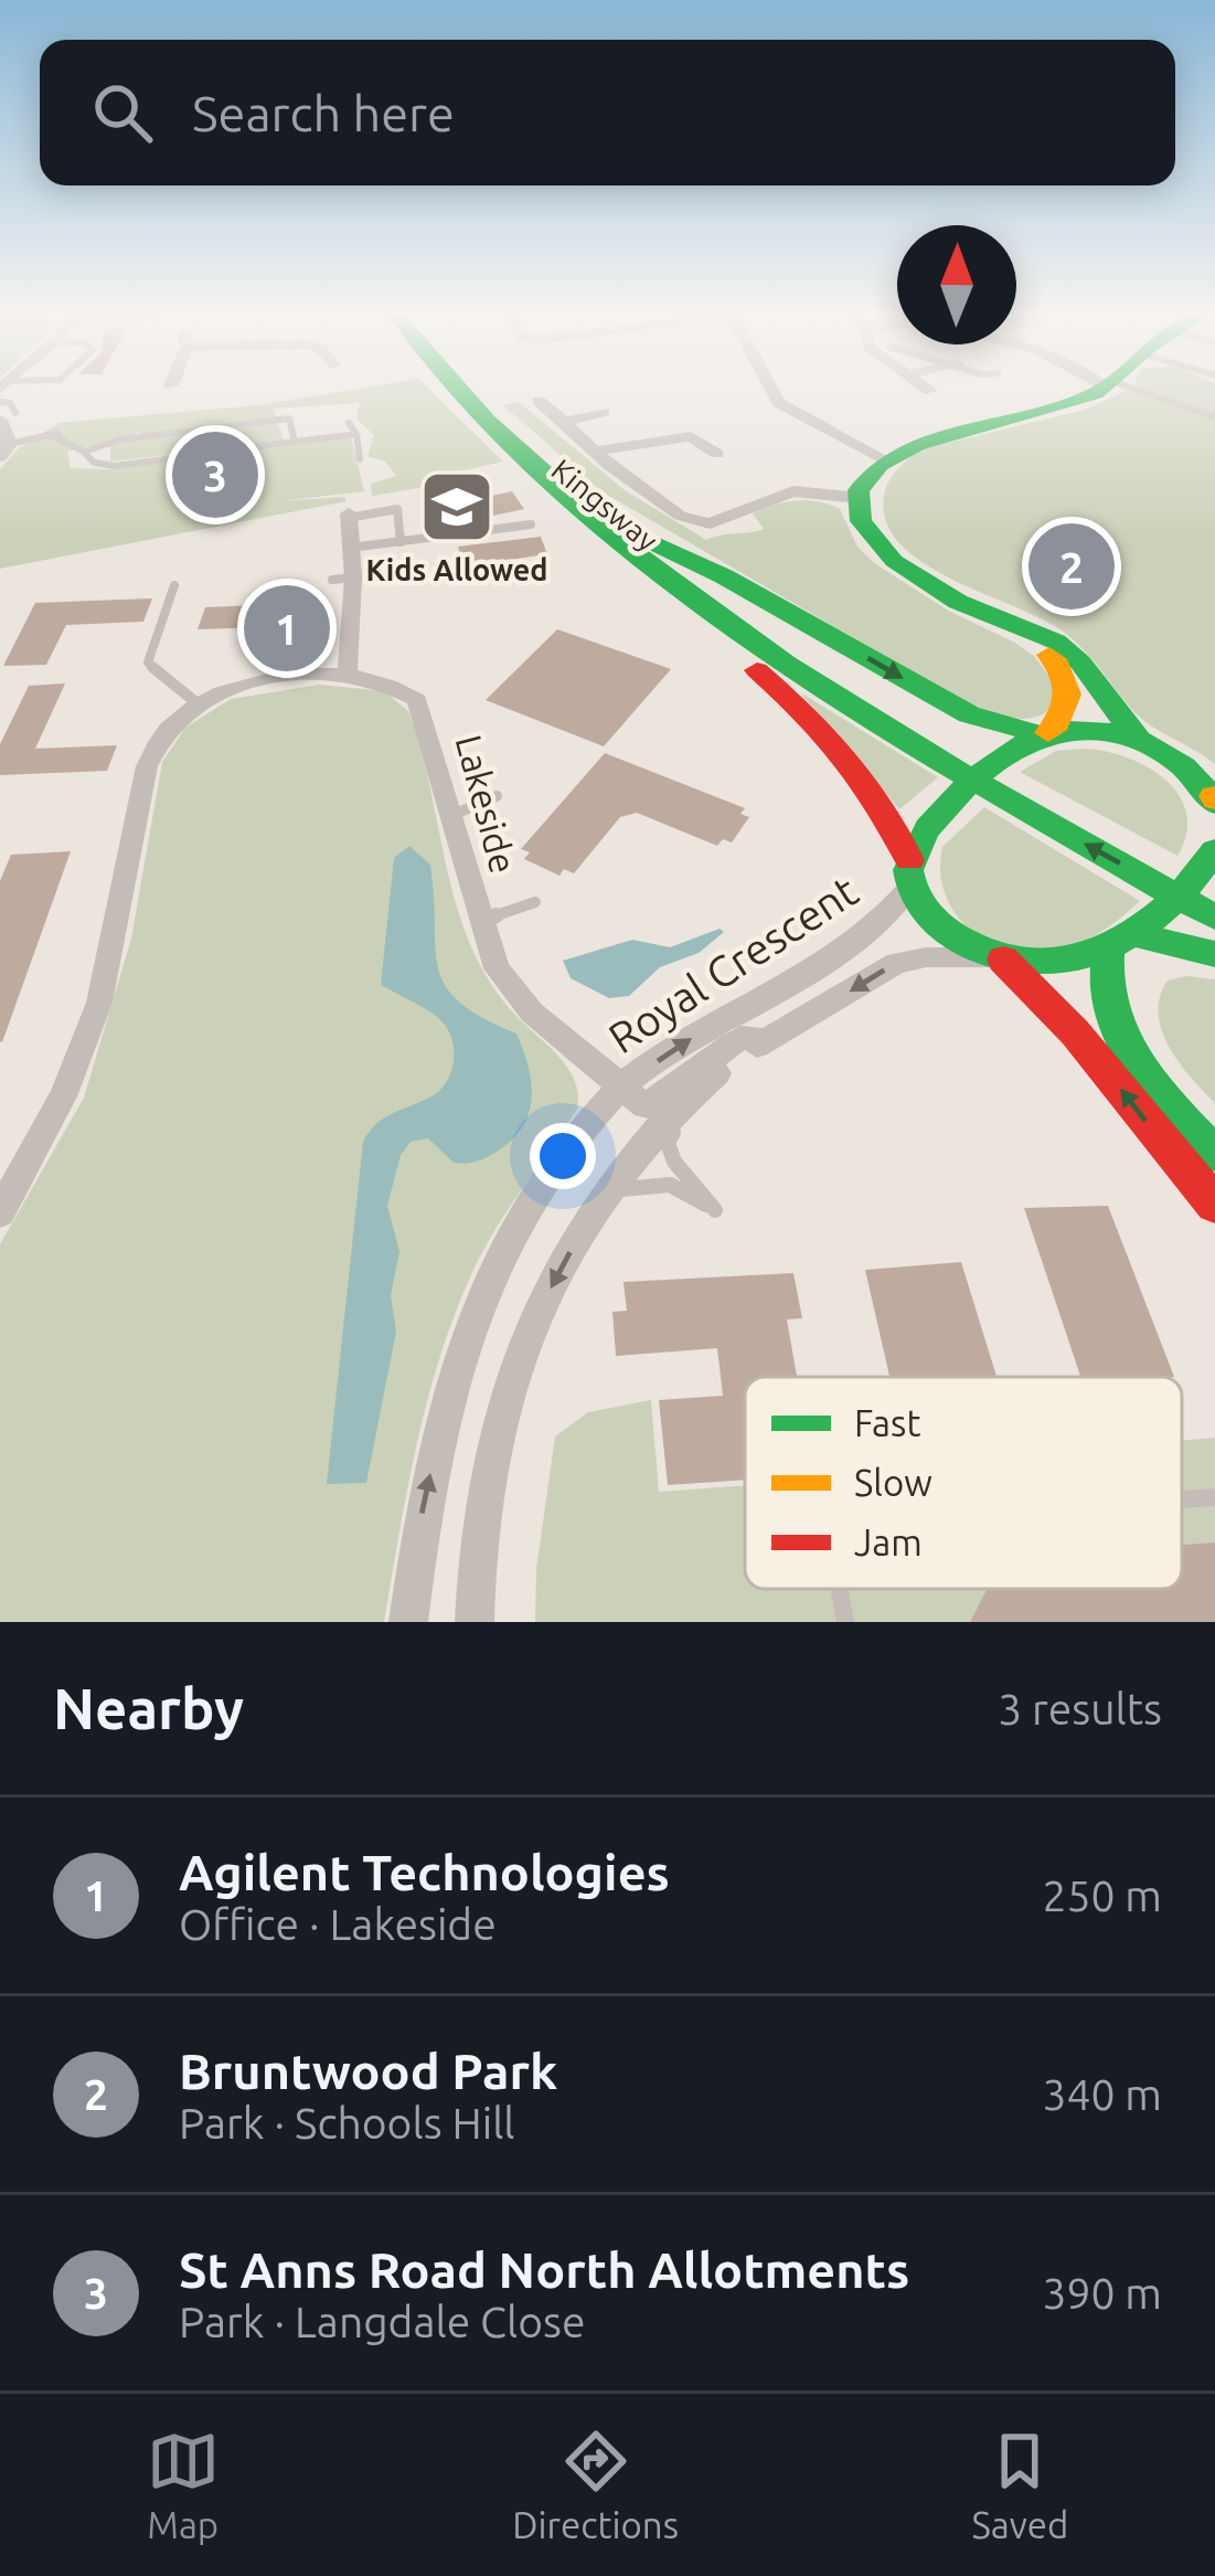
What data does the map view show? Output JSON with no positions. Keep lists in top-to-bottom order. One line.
{"streets":{"main road":["Kingsway"],"street":["Lakeside","Royal Crescent"]},"crossings":[["Lakeside","Royal Crescent"]],"places":{"school or university":["Kids Allowed"]},"legend":["Fast","Slow","Jam"],"north":"top","page":{"search":"Search here","pins":["3","2","1"],"heading":["Nearby","3 results"],"list":[{"mark":"1","name":"Agilent Technologies","note":"Office · Lakeside","value":"250 m"},{"mark":"2","name":"Bruntwood Park","note":"Park · Schools Hill","value":"340 m"},{"mark":"3","name":"St Anns Road North Allotments","note":"Park · Langdale Close","value":"390 m"}],"nav":["Map","Directions","Saved"]}}
